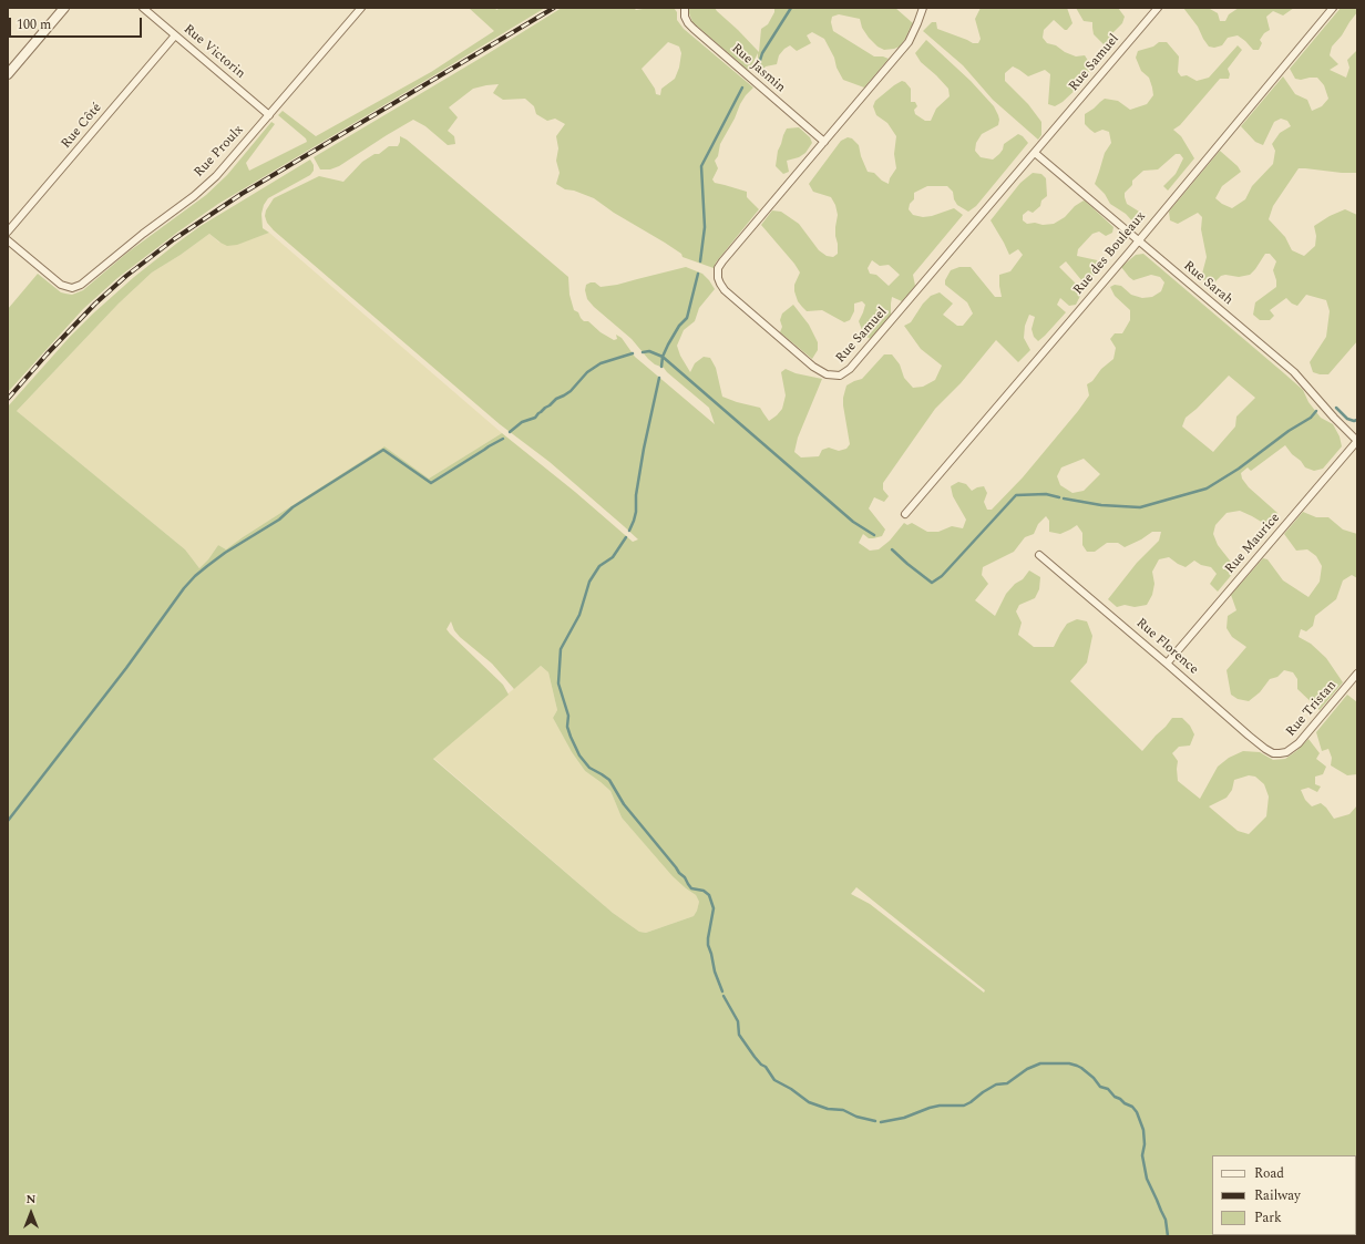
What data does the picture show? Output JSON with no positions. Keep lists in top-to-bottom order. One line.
{"streets":{"street":["Rue Victorin","Rue Samuel","Rue Jasmin","Rue Côté","Rue Proulx","Rue des Bouleaux","Rue Sarah","Rue Maurice","Rue Florence","Rue Tristan"]},"crossings":[["Rue Victorin","Rue Côté"],["Rue Victorin","Rue Proulx"],["Rue Samuel","Rue Jasmin"],["Rue Samuel","Rue Sarah"],["Rue des Bouleaux","Rue Sarah"],["Rue Sarah","Rue Maurice"],["Rue Maurice","Rue Florence"],["Rue Florence","Rue Tristan"]],"legend":["Road","Railway","Park"],"scale_bar":"100 m","north":"top"}
